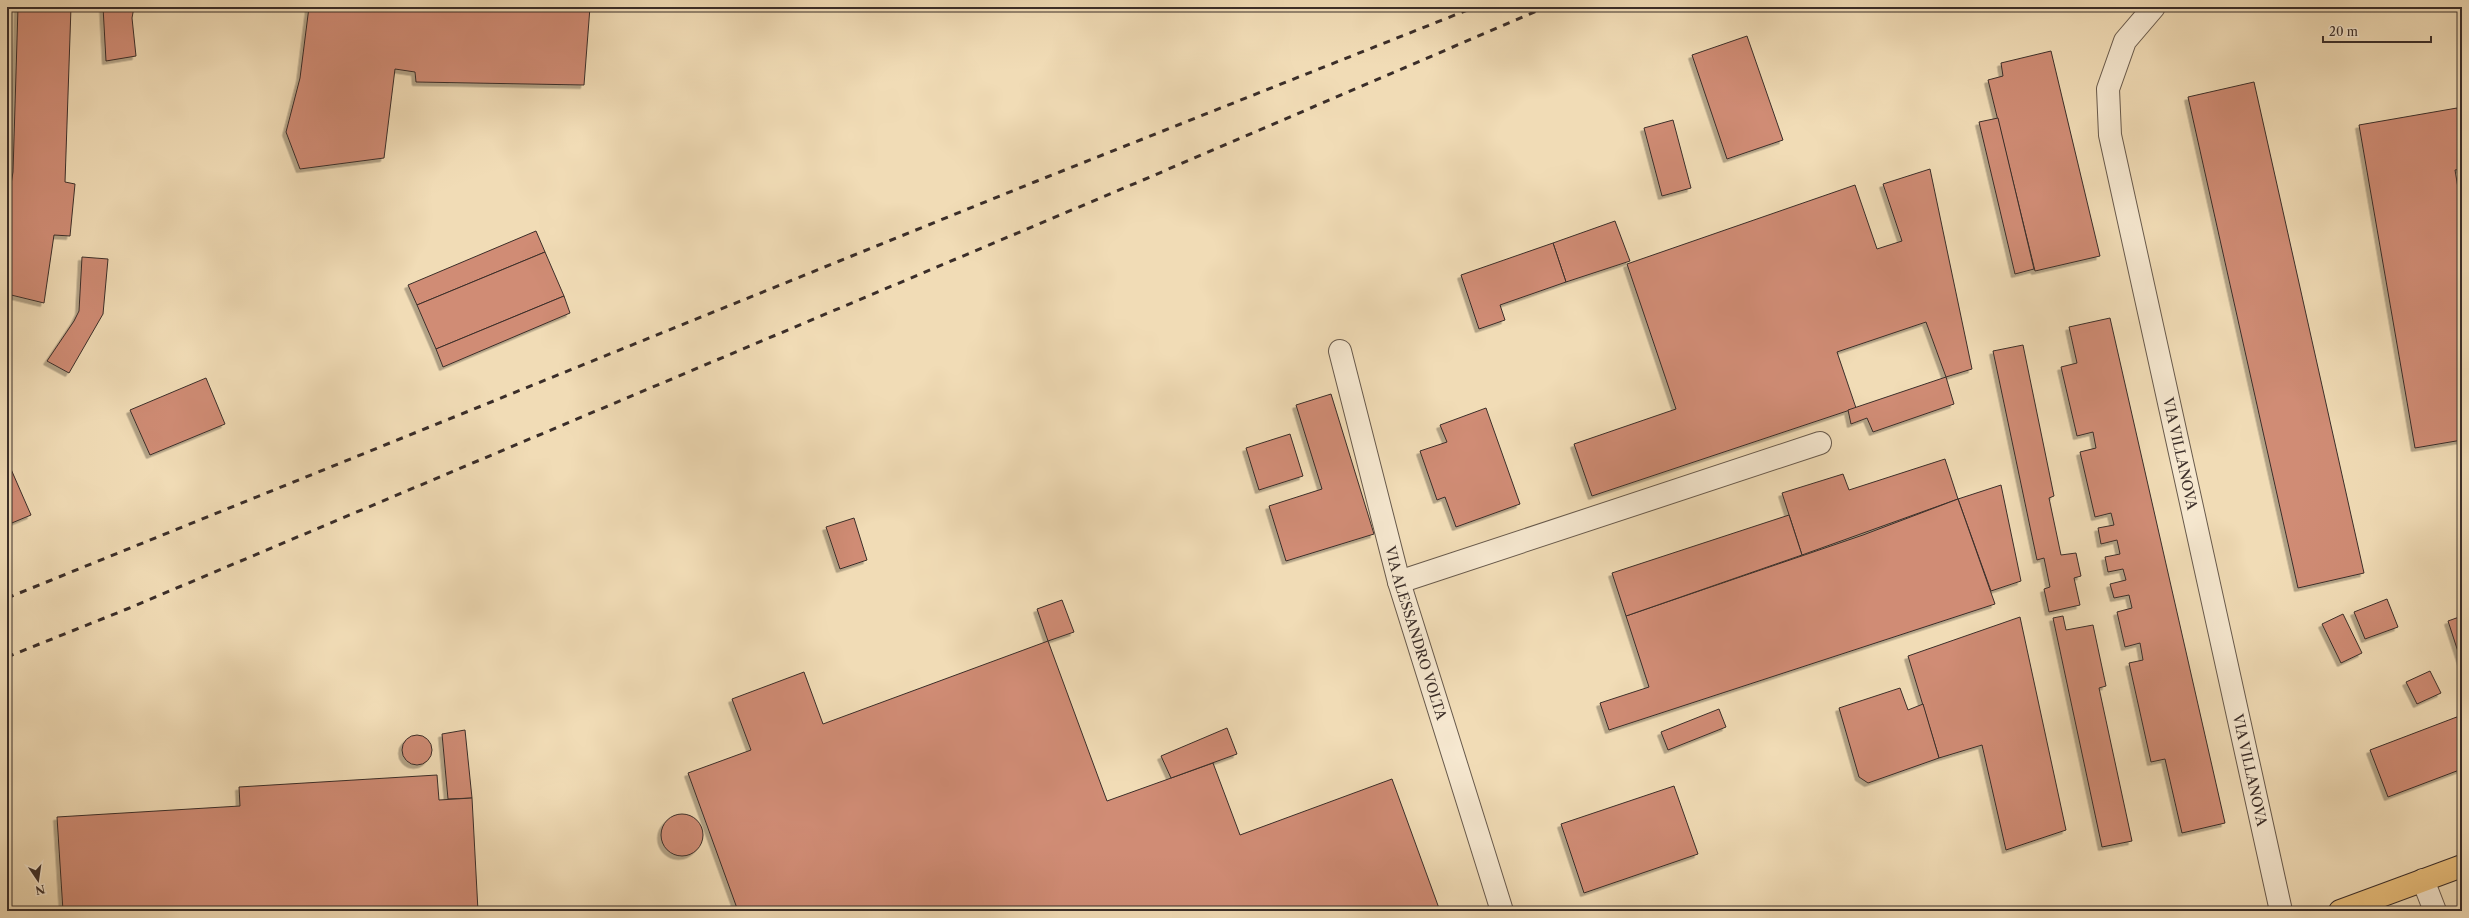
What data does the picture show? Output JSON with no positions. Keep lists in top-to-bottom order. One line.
{"streets":{"street":["VIA VILLANOVA","VIA ALESSANDRO VOLTA"]},"scale_bar":"20 m","north":"bottom"}
